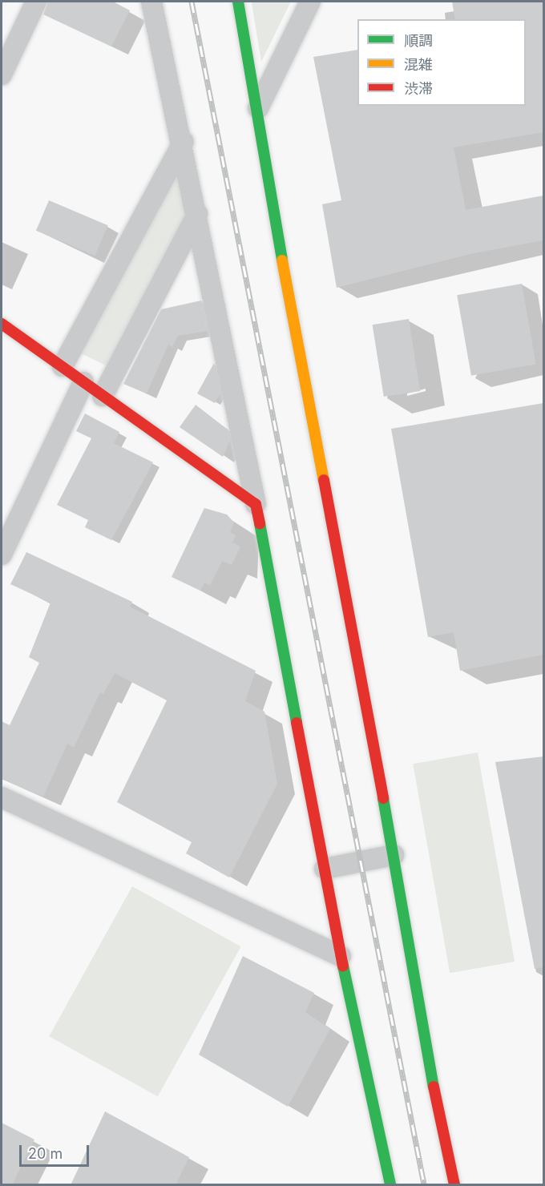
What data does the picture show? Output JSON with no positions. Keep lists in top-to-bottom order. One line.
{"legend":["順調","混雑","渋滞"],"scale_bar":"20 m"}
